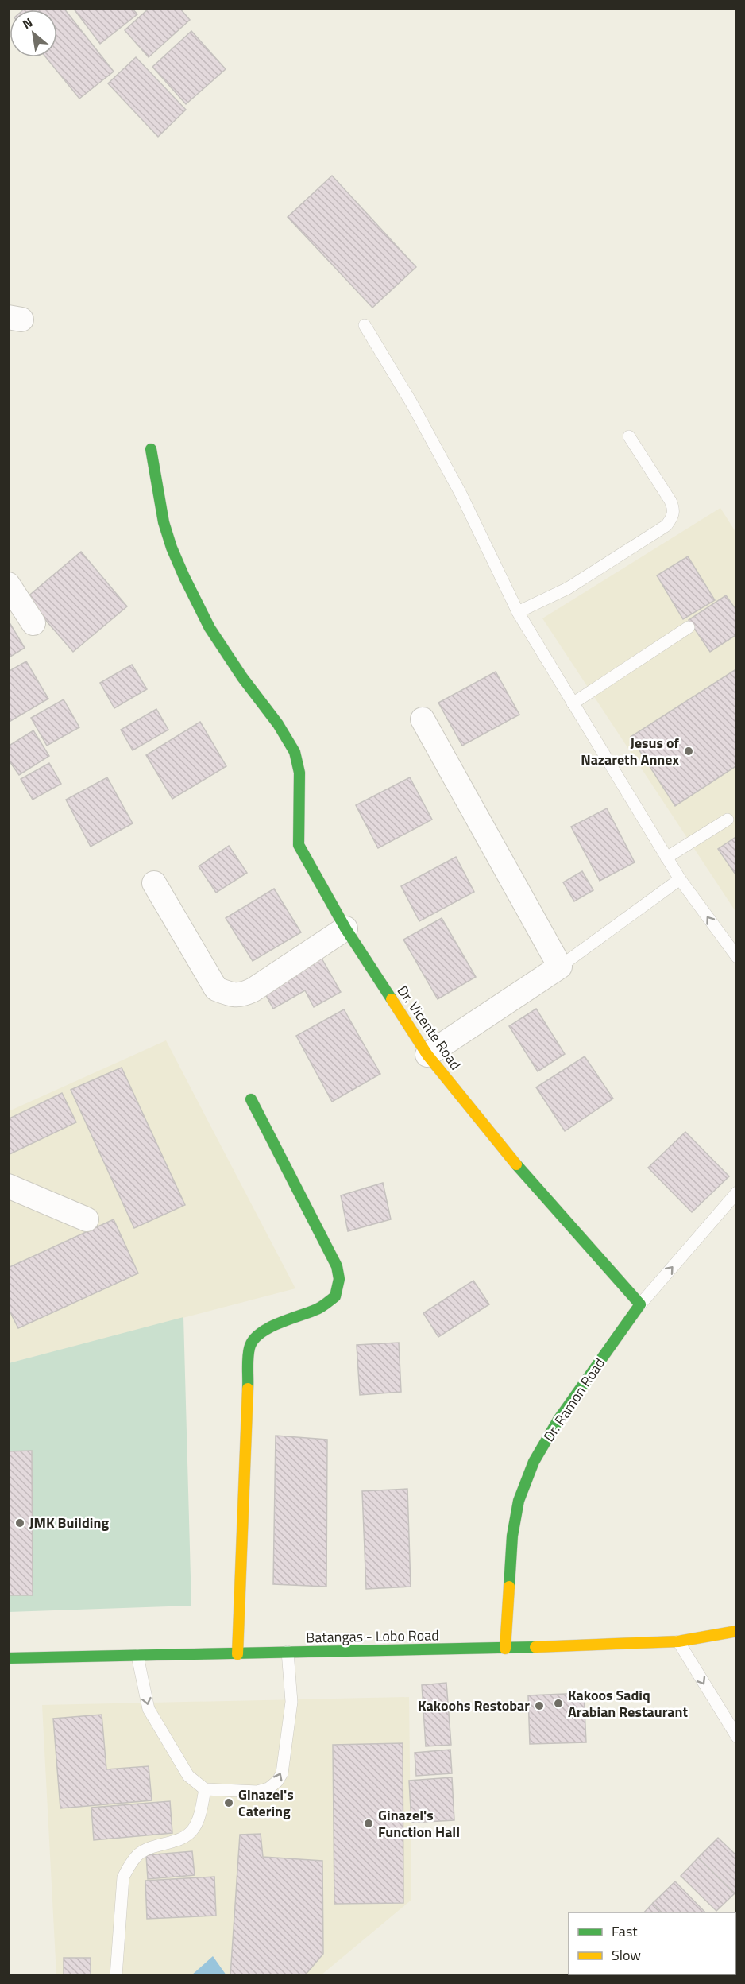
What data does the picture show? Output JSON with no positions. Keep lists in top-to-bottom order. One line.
{"streets":{"street":["Dr. Vicente Road","Dr. Ramon Road","Batangas - Lobo Road"]},"crossings":[["Dr. Vicente Road","Dr. Ramon Road"],["Dr. Ramon Road","Batangas - Lobo Road"]],"places":["Jesus of Nazareth Annex","JMK Building","Kakoos Sadiq Arabian Restaurant","Kakoohs Restobar","Ginazel's Catering","Ginazel's Function Hall"],"legend":["Fast","Slow"],"north":"top left"}
